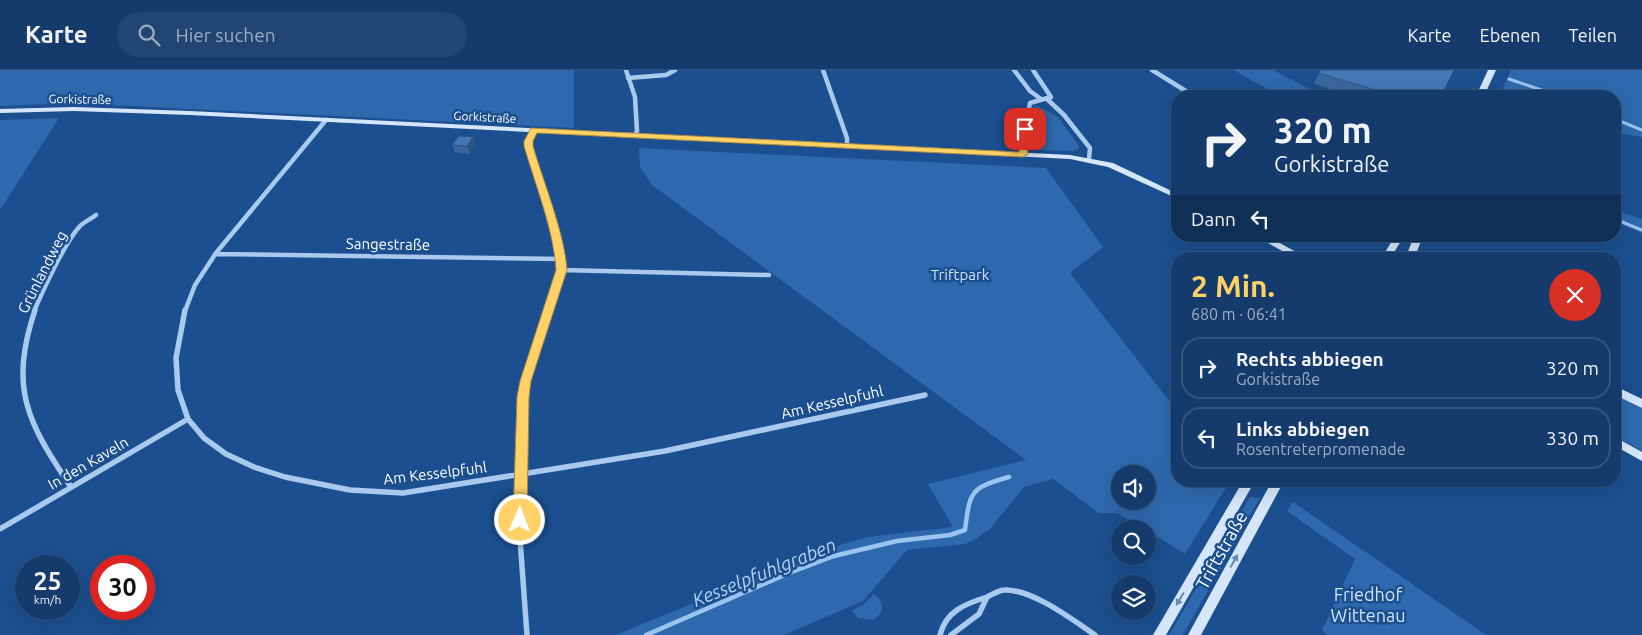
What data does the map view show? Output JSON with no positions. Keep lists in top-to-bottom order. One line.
{"streets":{"main road":["Gorkistraße","Triftstraße"],"street":["Sangestraße","Grünlandweg","Am Kesselpfuhl","In den Kaveln"]},"crossings":[["Gorkistraße","Am Kesselpfuhl"],["Sangestraße","Am Kesselpfuhl"],["Grünlandweg","In den Kaveln"],["Am Kesselpfuhl","In den Kaveln"]],"water":["Kesselpfuhlgraben"],"parks":["Triftpark","Friedhof Wittenau"],"page":{"header":"Karte","search":"Hier suchen","nav":["Karte","Ebenen","Teilen"],"turn":["320 m","Gorkistraße"],"then":"Dann","heading":["2 Min.","680 m · 06:41"],"list":[{"name":"Rechts abbiegen","note":"Gorkistraße","value":"320 m"},{"name":"Links abbiegen","note":"Rosentreterpromenade","value":"330 m"}],"speed":"25 km/h","limit":"30"}}
